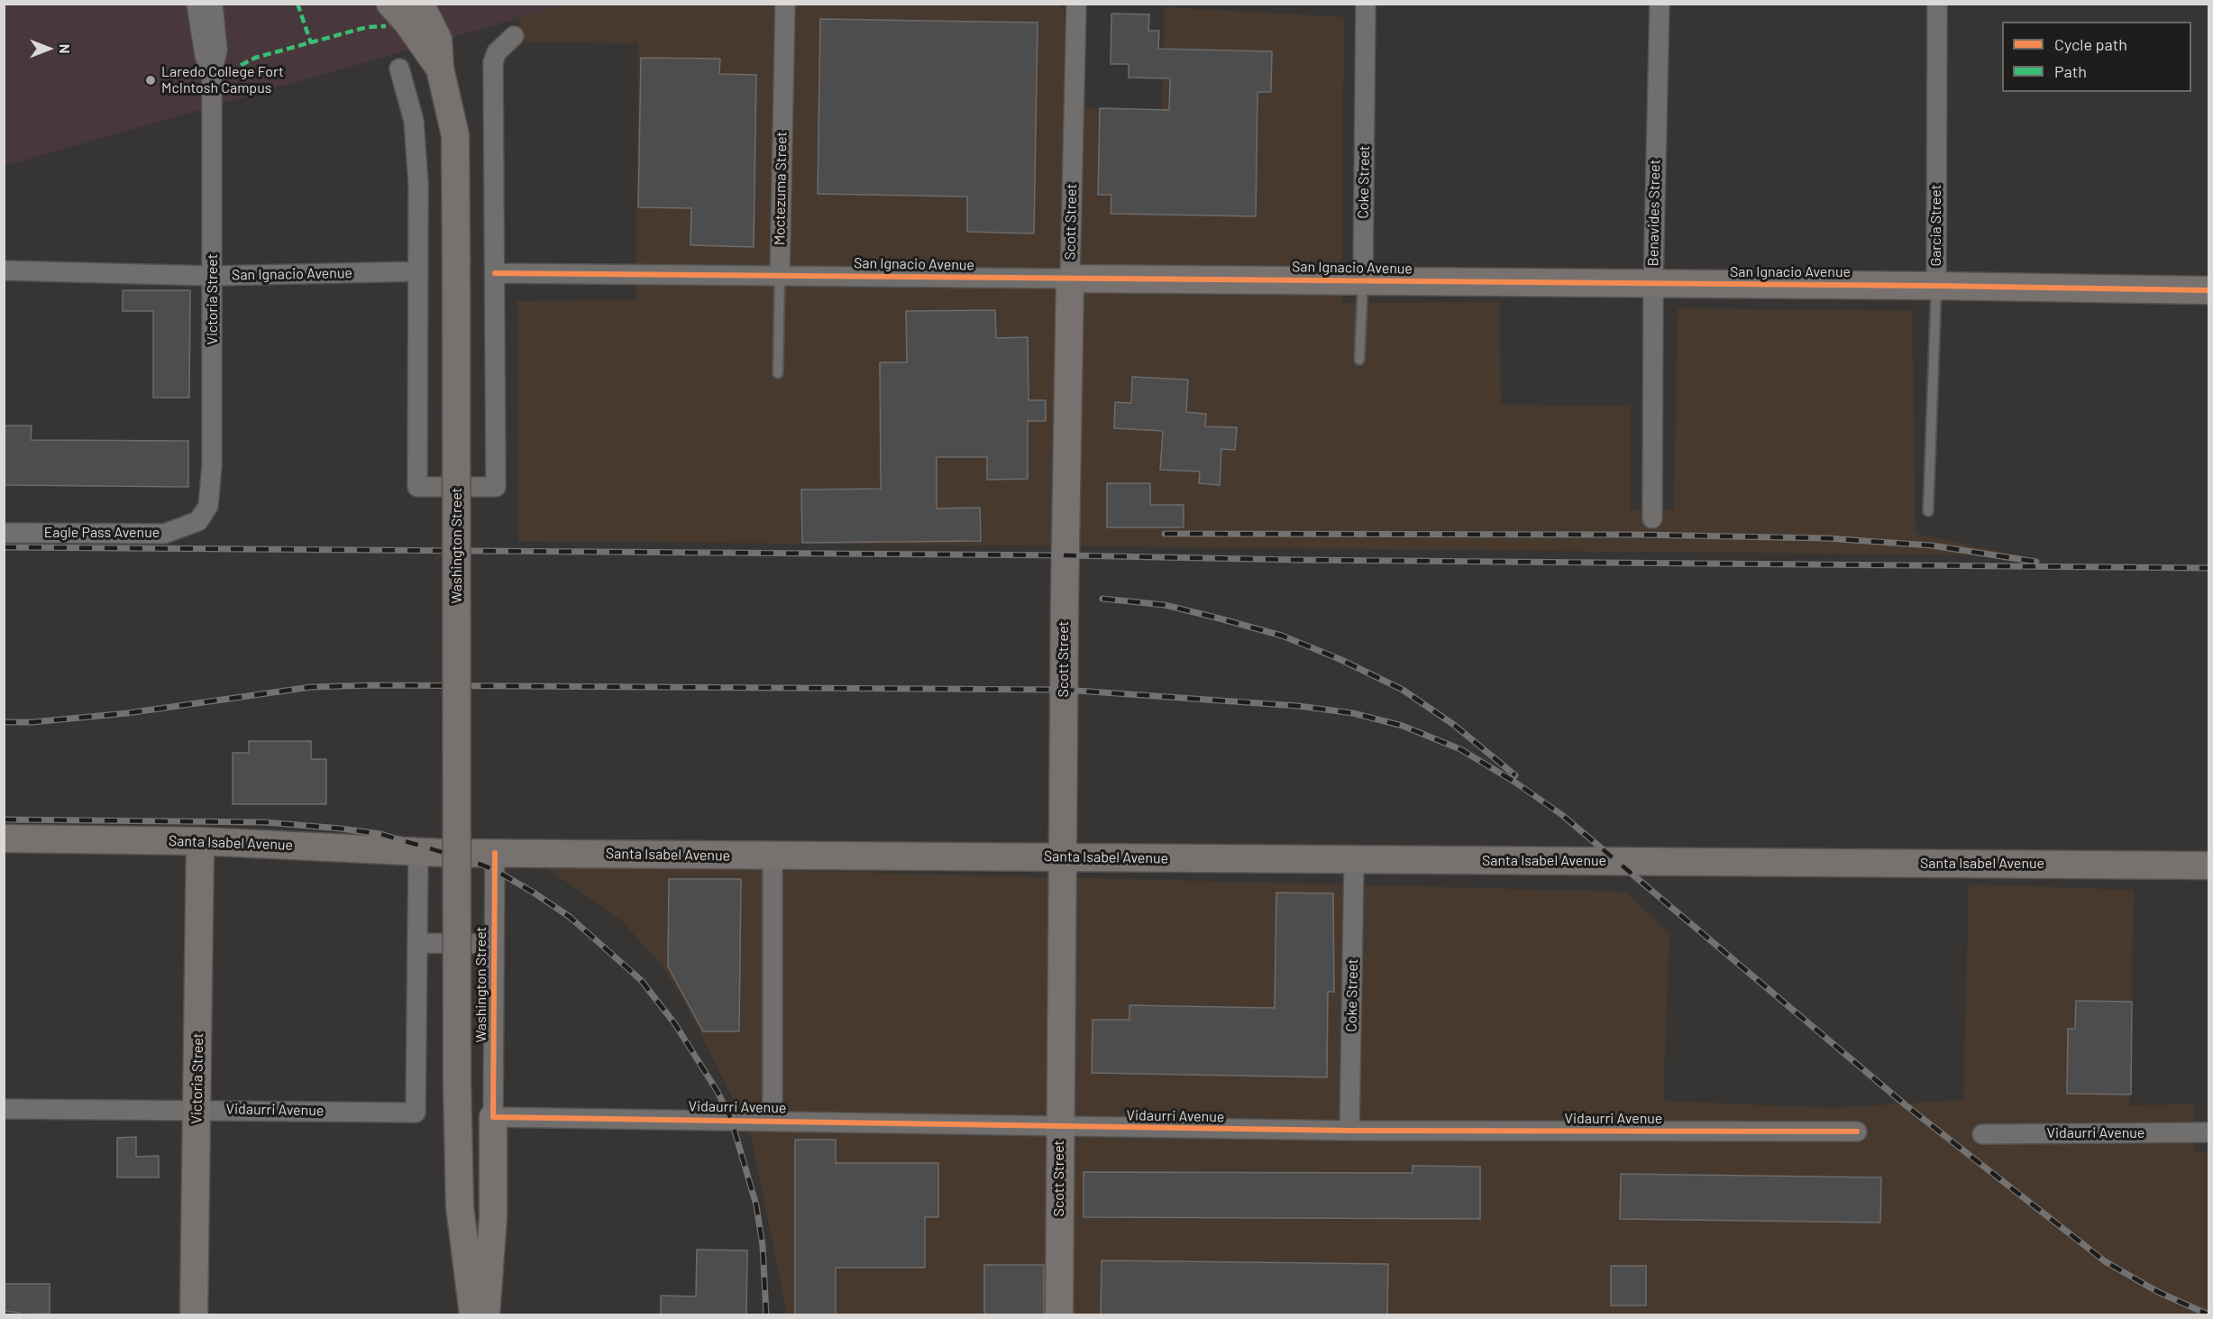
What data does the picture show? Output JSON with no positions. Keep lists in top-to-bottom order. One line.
{"streets":{"main road":["Scott Street","San Ignacio Avenue","Victoria Street","Washington Street","Santa Isabel Avenue"],"street":["Coke Street","Moctezuma Street","Benavides Street","Garcia Street","Eagle Pass Avenue","Vidaurri Avenue"]},"crossings":[["Coke Street","San Ignacio Avenue"],["Coke Street","Santa Isabel Avenue"],["Coke Street","Vidaurri Avenue"],["Moctezuma Street","San Ignacio Avenue"],["Benavides Street","San Ignacio Avenue"],["Scott Street","San Ignacio Avenue"],["Scott Street","Santa Isabel Avenue"],["Scott Street","Vidaurri Avenue"],["Garcia Street","San Ignacio Avenue"],["San Ignacio Avenue","Victoria Street"],["Victoria Street","Eagle Pass Avenue"],["Victoria Street","Santa Isabel Avenue"],["Victoria Street","Vidaurri Avenue"],["Washington Street","Santa Isabel Avenue"],["Washington Street","Vidaurri Avenue"]],"places":["Laredo College Fort McIntosh Campus"],"legend":["Cycle path","Path"],"north":"right"}
